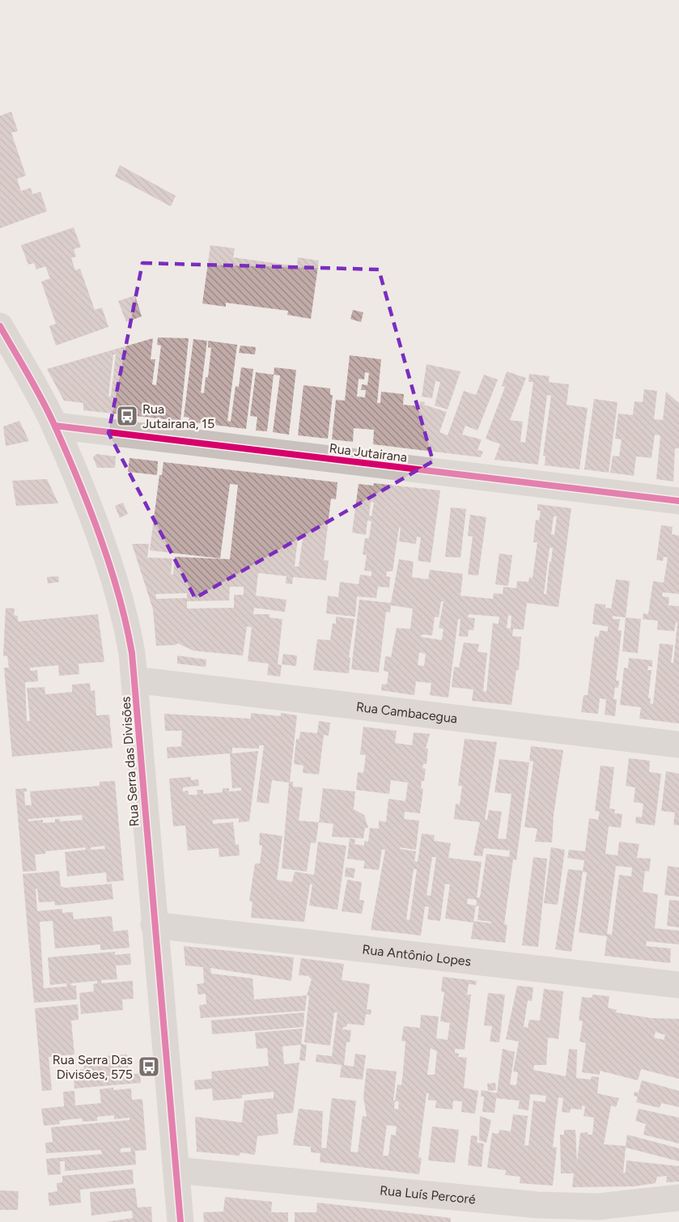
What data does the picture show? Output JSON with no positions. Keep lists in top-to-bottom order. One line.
{"streets":{"street":["Rua Jutairana","Rua Cambacegua","Rua Serra das Divisões","Rua Antônio Lopes","Rua Luís Percoré"]},"crossings":[["Rua Jutairana","Rua Serra das Divisões"],["Rua Cambacegua","Rua Serra das Divisões"],["Rua Serra das Divisões","Rua Antônio Lopes"],["Rua Serra das Divisões","Rua Luís Percoré"]],"places":{"bus stop":["Rua Jutairana, 15","Rua Serra Das Divisões, 575"]}}
